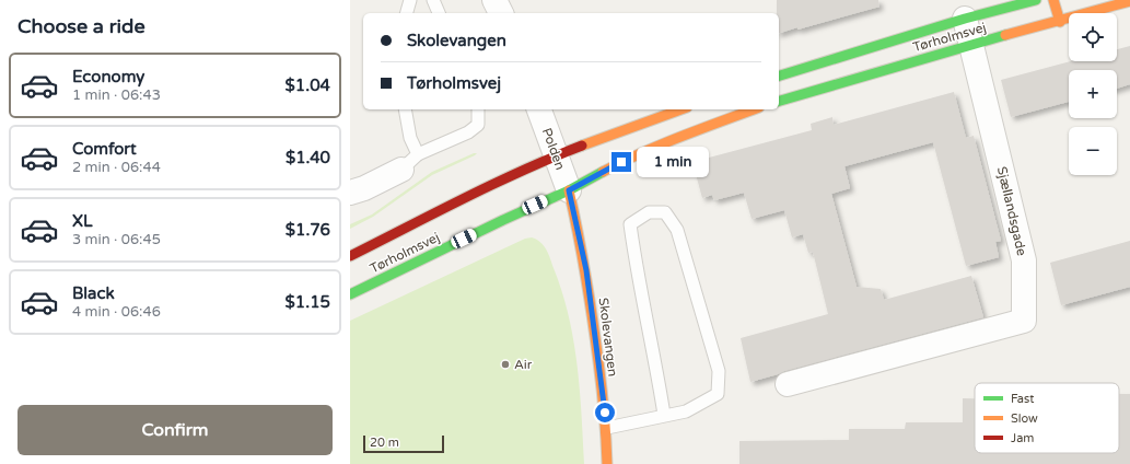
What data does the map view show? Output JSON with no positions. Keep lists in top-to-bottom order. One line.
{"streets":{"street":["Tørholmsvej","Polden","Sjællandsgade","Skolevangen"]},"crossings":[["Tørholmsvej","Polden"],["Tørholmsvej","Sjællandsgade"],["Tørholmsvej","Skolevangen"],["Polden","Skolevangen"]],"places":["Air"],"legend":["Fast","Slow","Jam"],"scale_bar":"20 m","page":{"heading":"Choose a ride","map_buttons":["+","−"],"banner":["Skolevangen","Tørholmsvej"],"list":[{"name":"Economy","note":"1 min · 06:43","value":"$1.04"},{"name":"Comfort","note":"2 min · 06:44","value":"$1.40"},{"name":"XL","note":"3 min · 06:45","value":"$1.76"},{"name":"Black","note":"4 min · 06:46","value":"$1.15"}],"bubble":"1 min","buttons":"Confirm","scale":"20 m"}}
